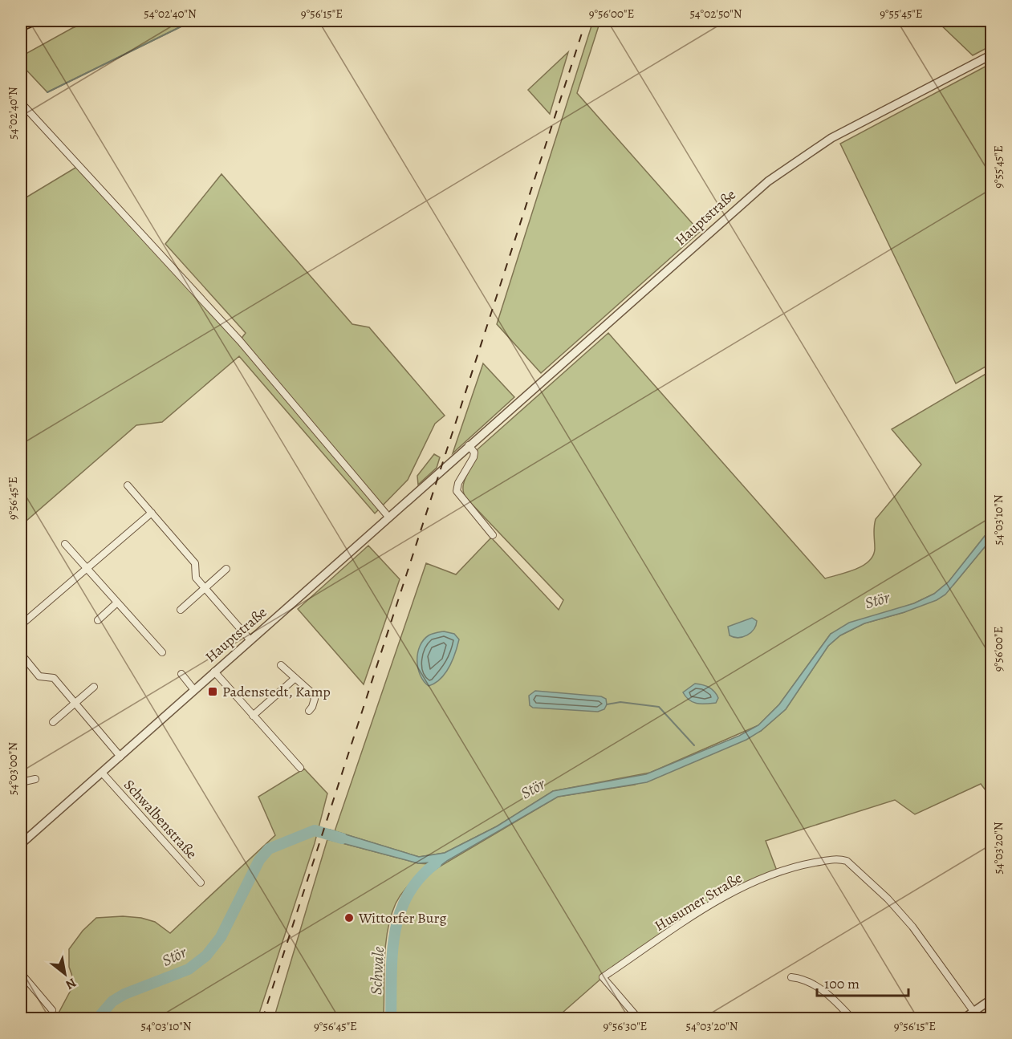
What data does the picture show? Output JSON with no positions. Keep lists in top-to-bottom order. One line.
{"streets":{"street":["Hauptstraße","Schwalbenstraße","Husumer Straße"]},"crossings":[["Hauptstraße","Schwalbenstraße"]],"water":["Stör","Schwale"],"places":{"transit":["Padenstedt, Kamp"],"other":["Wittorfer Burg"]},"scale_bar":"100 m","north":"bottom right","coordinates":["54°02'40\"N","9°56'15\"E","9°56'00\"E","54°02'50\"N","9°55'45\"E","9°56'45\"E","54°03'10\"N","54°03'00\"N","54°03'20\"N","9°56'30\"E"]}
